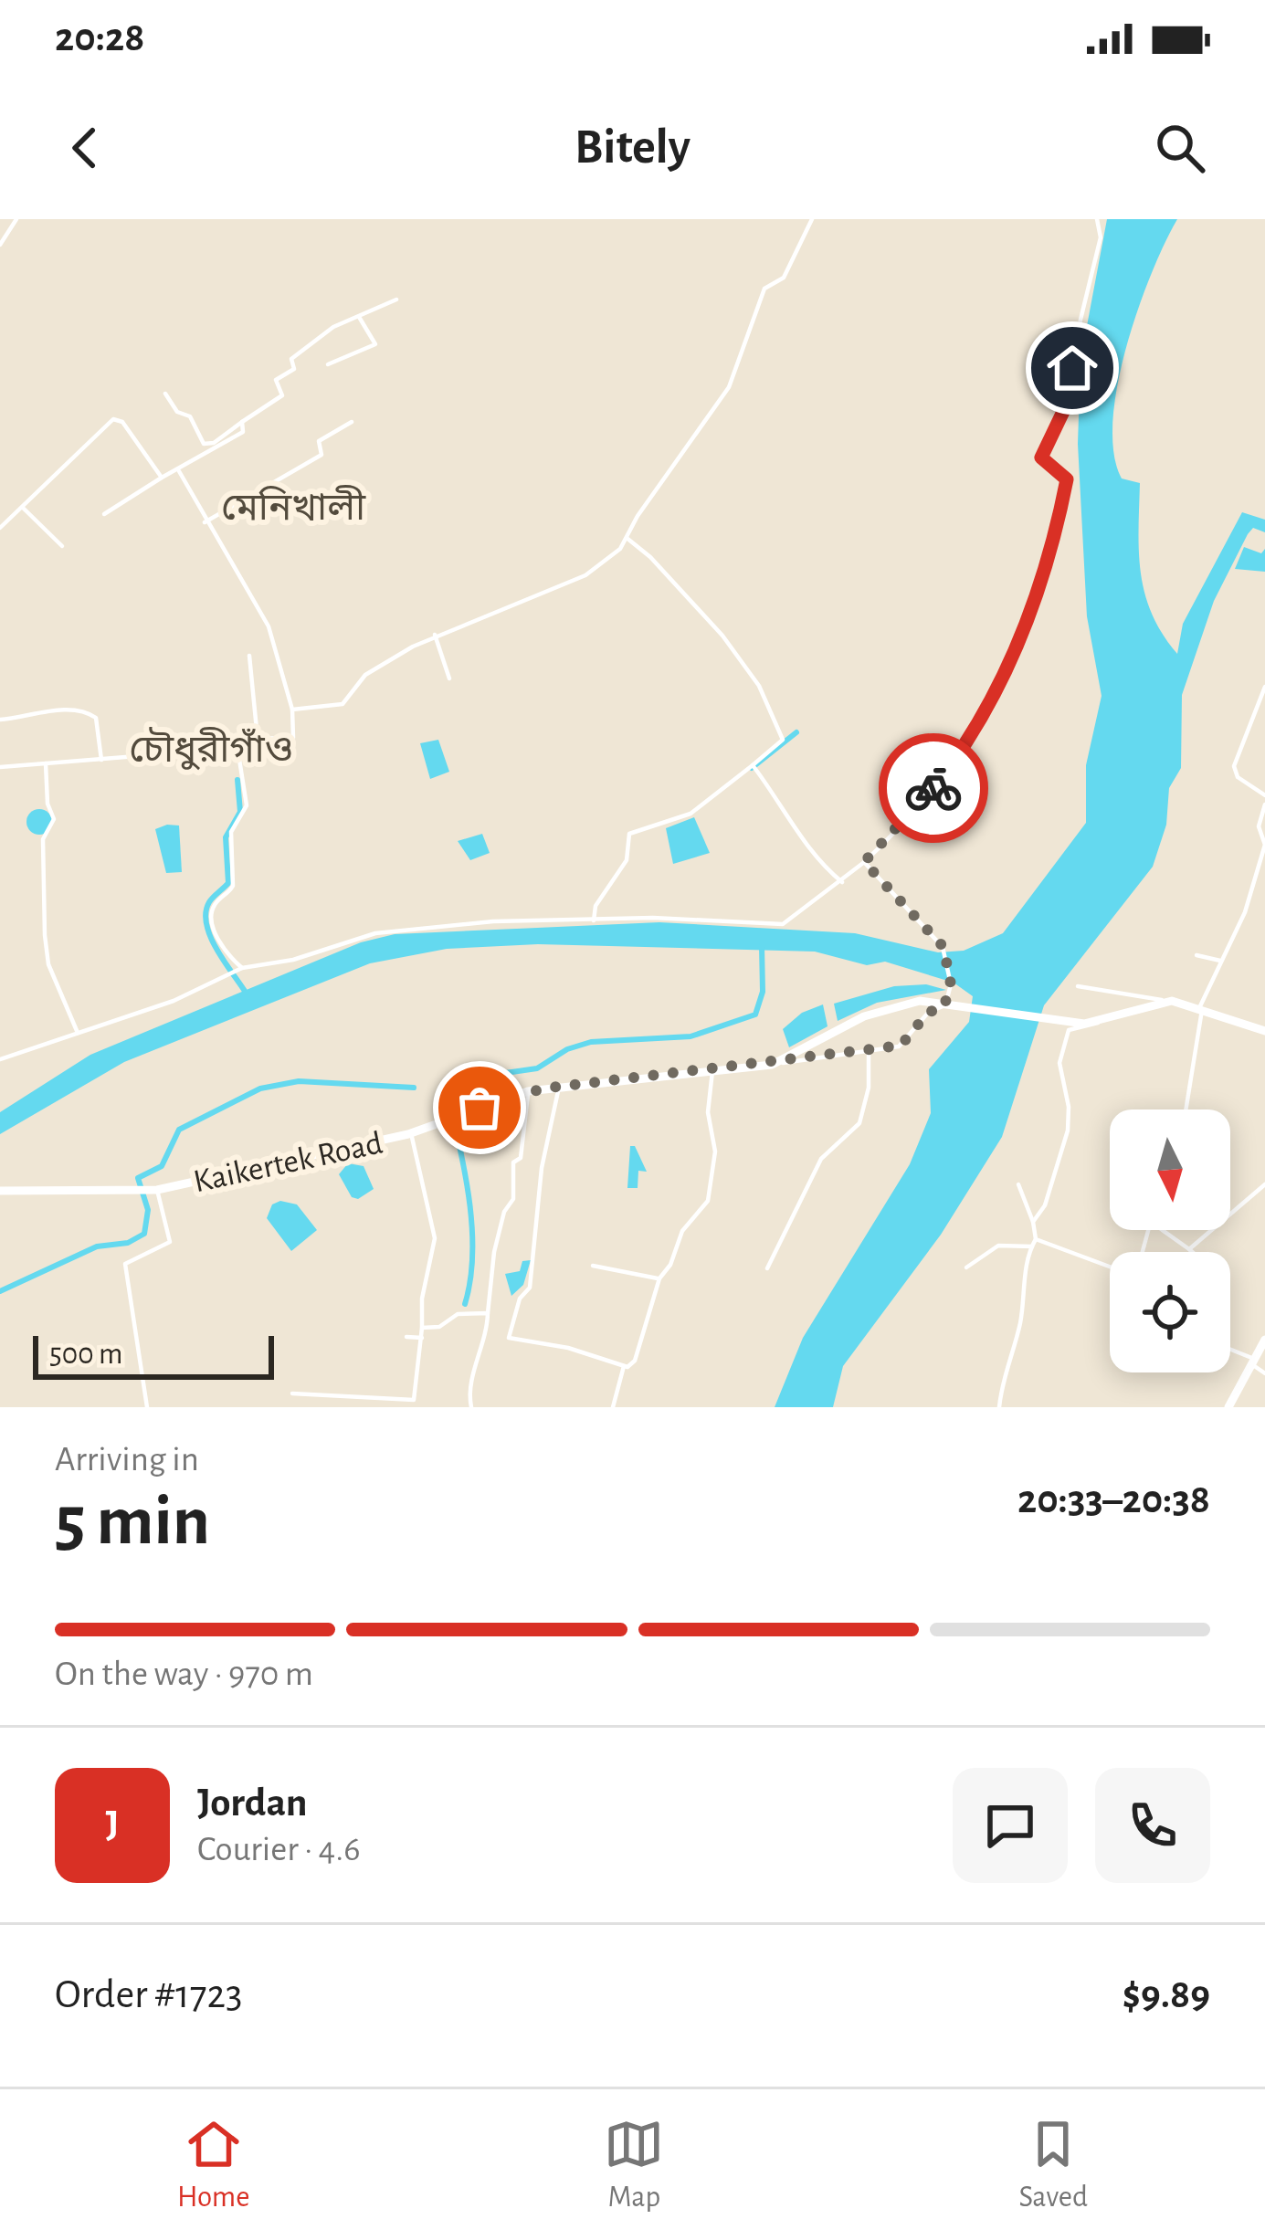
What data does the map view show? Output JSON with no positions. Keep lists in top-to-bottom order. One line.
{"streets":{"main road":["Kaikertek Road"]},"districts":["মেনিখালী","চৌধুরীগাঁও"],"scale_bar":"500 m","north":"bottom","page":{"status":"20:28","header":"Bitely","scale":"500 m","heading":["5 min","Arriving in","20:33–20:38"],"panel":["Jordan","Courier · 4.6","Order #1723","$9.89"],"bar":"On the way · 970 m","round":"J","tabs":["Home","Map","Saved"]}}
